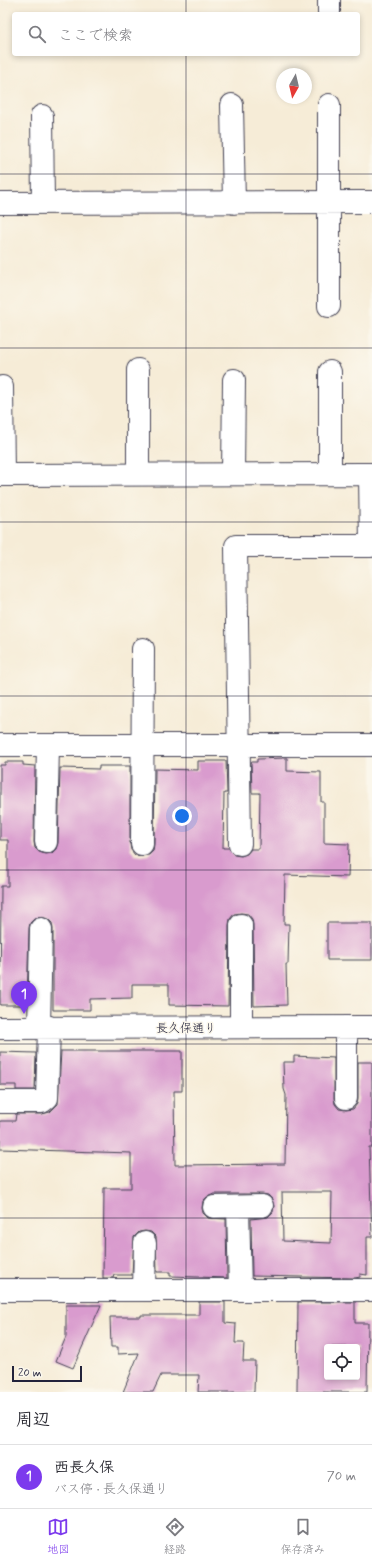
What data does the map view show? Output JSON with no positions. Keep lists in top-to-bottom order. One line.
{"streets":{"street":["長久保通り"]},"scale_bar":"20 m","north":"bottom","page":{"search":"ここで検索","pins":"1","scale":"20 m","heading":"周辺","list":[{"mark":"1","name":"西長久保","note":"バス停 · 長久保通り","value":"70 m"}],"nav":["地図","経路","保存済み"]}}
